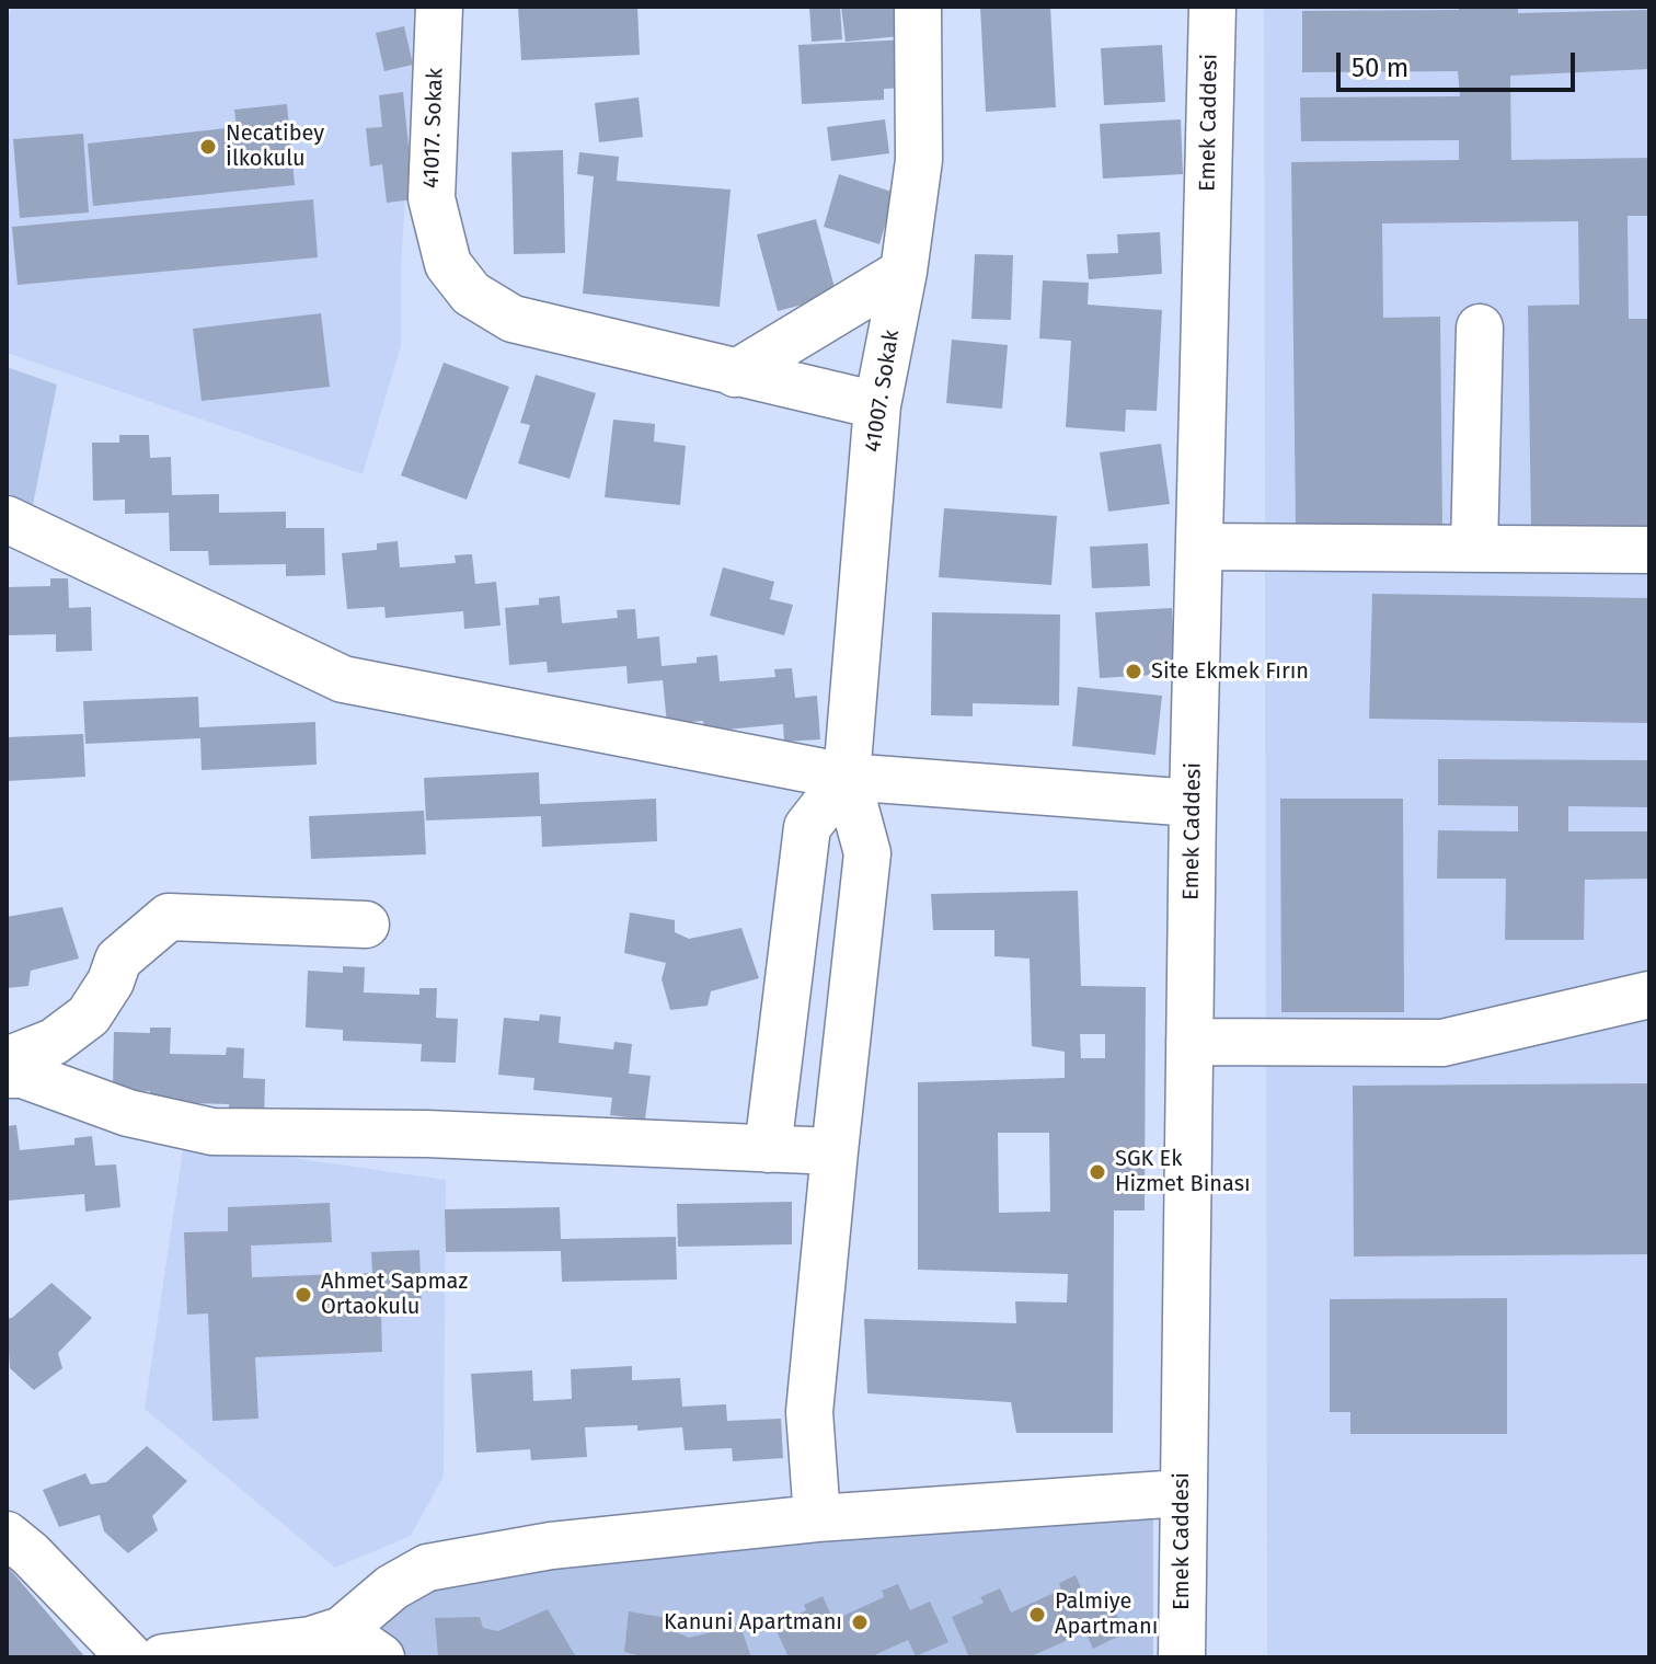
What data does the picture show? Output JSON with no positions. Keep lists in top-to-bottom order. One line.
{"streets":{"street":["Emek Caddesi","41017. Sokak","41007. Sokak"]},"places":["Necatibey İlkokulu","Site Ekmek Fırın","SGK Ek Hizmet Binası","Ahmet Sapmaz Ortaokulu","Palmiye Apartmanı","Kanuni Apartmanı"],"scale_bar":"50 m"}
